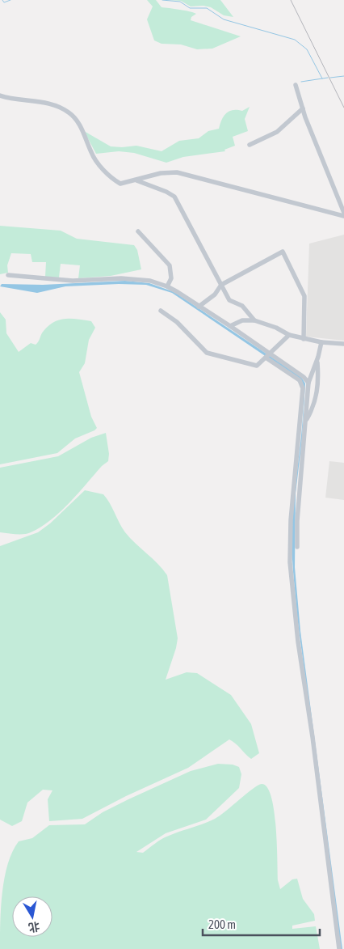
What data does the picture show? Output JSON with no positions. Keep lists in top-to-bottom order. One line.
{"scale_bar":"200 m","north":"bottom"}
